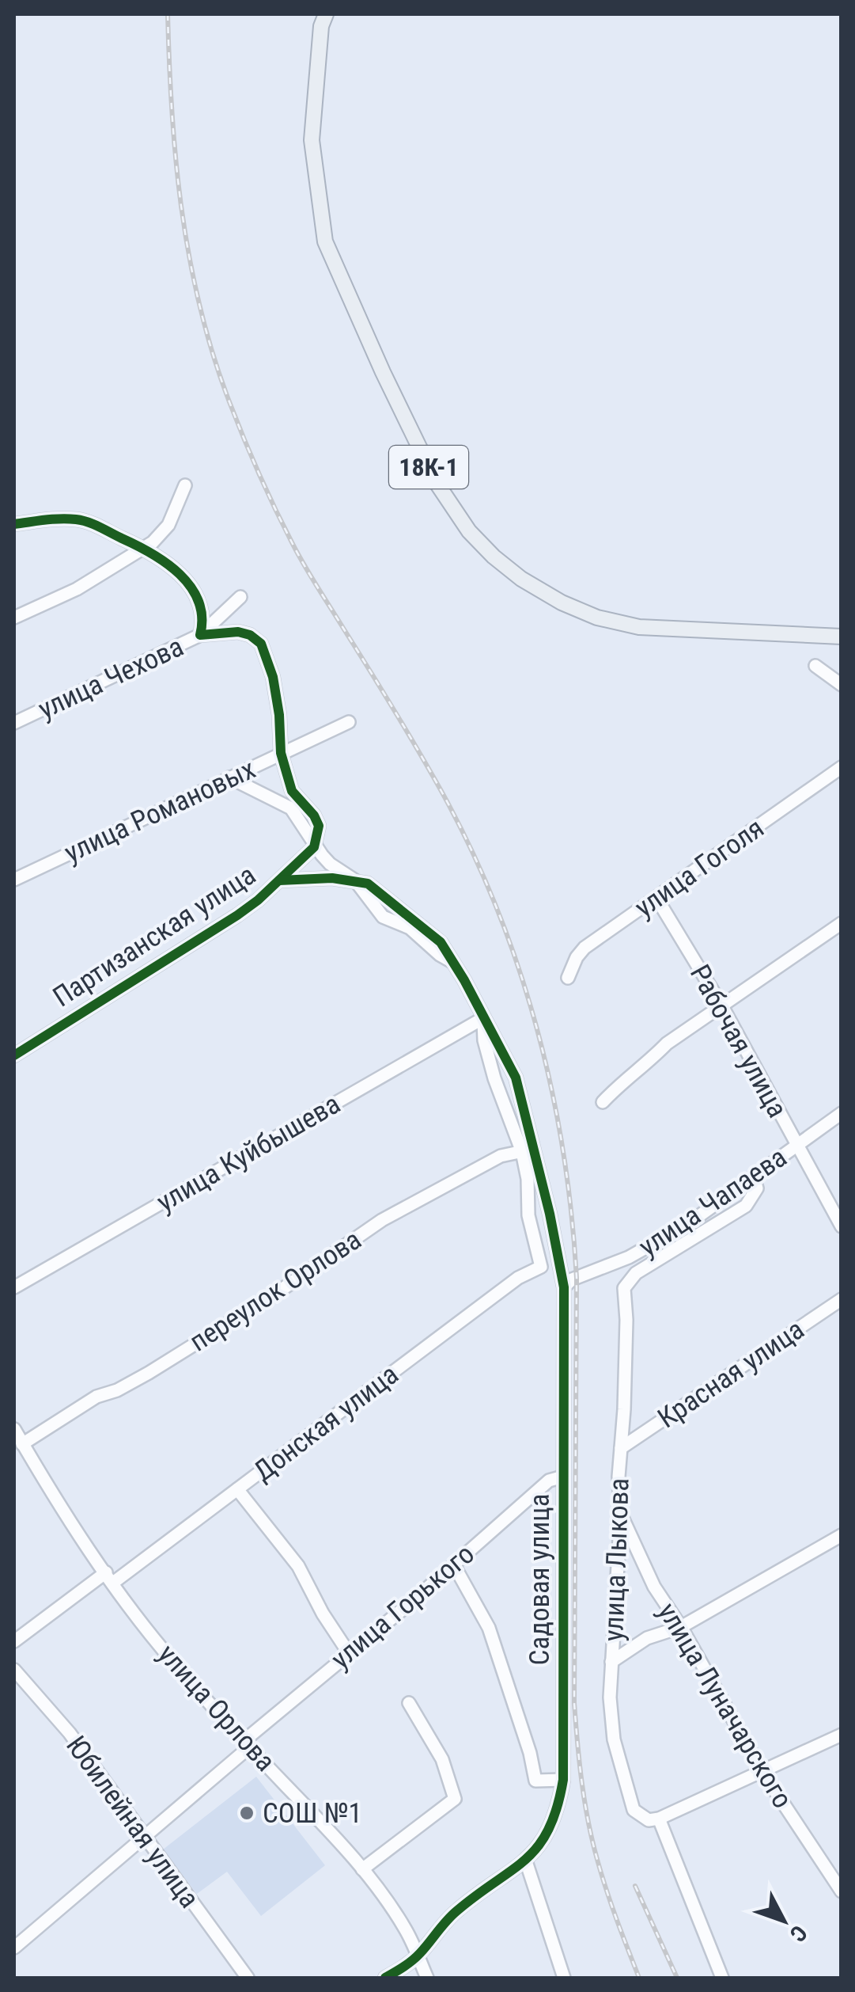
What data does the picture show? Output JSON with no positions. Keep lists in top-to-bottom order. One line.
{"streets":{"main road":["18К-1"],"street":["улица Чехова","улица Романовых","улица Гоголя","Партизанская улица","Рабочая улица","улица Куйбышева","улица Чапаева","переулок Орлова","Красная улица","Донская улица","улица Лыкова","Садовая улица","улица Горького","улица Луначарского","улица Орлова","Юбилейная улица"]},"crossings":[["улица Гоголя","Рабочая улица"],["Рабочая улица","улица Чапаева"],["улица Куйбышева","Садовая улица"],["улица Чапаева","улица Лыкова"],["улица Чапаева","Садовая улица"],["переулок Орлова","Садовая улица"],["переулок Орлова","улица Орлова"],["Красная улица","улица Лыкова"],["Донская улица","Садовая улица"],["Донская улица","улица Орлова"],["улица Лыкова","улица Луначарского"],["Садовая улица","улица Горького"],["Садовая улица","улица Орлова"],["улица Горького","улица Орлова"],["улица Горького","Юбилейная улица"]],"places":["СОШ №1"],"north":"bottom right"}
